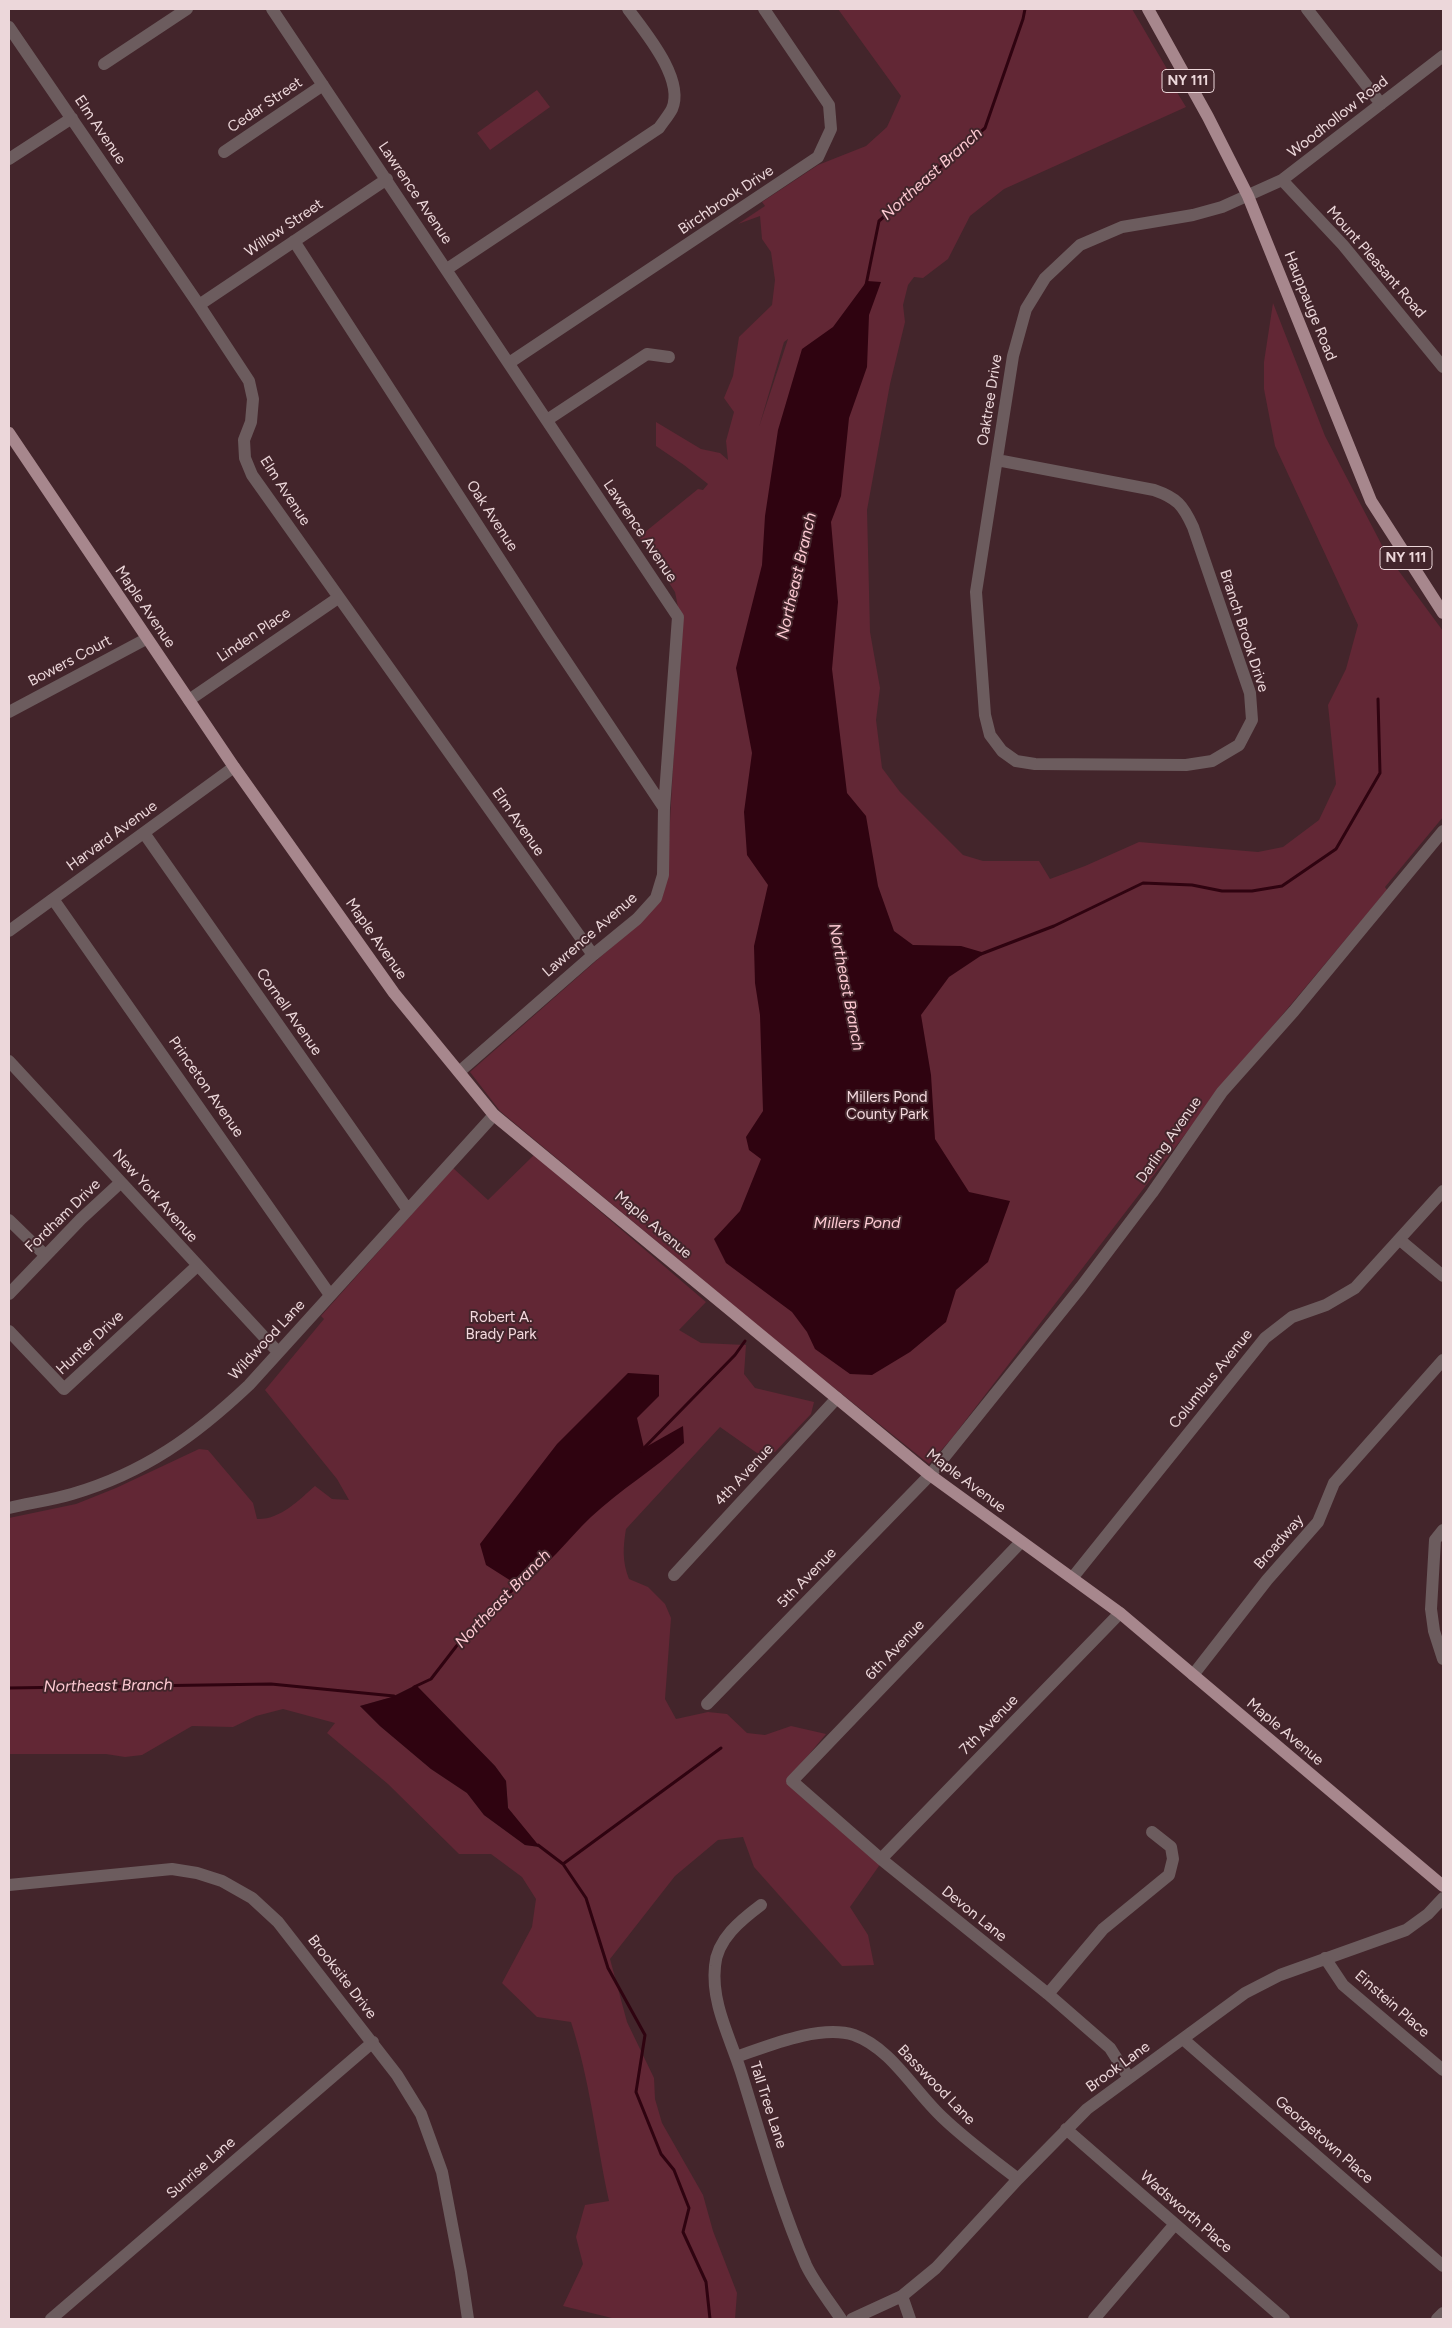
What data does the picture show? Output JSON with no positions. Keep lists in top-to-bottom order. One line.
{"streets":{"main road":["NY 111","Hauppauge Road","Maple Avenue"],"street":["Cedar Street","Woodhollow Road","Elm Avenue","Lawrence Avenue","Birchbrook Drive","Willow Street","Mount Pleasant Road","Oaktree Drive","Oak Avenue","Branch Brook Drive","Linden Place","Bowers Court","Harvard Avenue","Cornell Avenue","Princeton Avenue","Darling Avenue","New York Avenue","Fordham Drive","Wildwood Lane","Hunter Drive","Columbus Avenue","4th Avenue","Broadway","5th Avenue","6th Avenue","7th Avenue","Devon Lane","Brooksite Drive","Einstein Place","Brook Lane","Basswood Lane","Tall Tree Lane","Georgetown Place","Sunrise Lane","Wadsworth Place"]},"crossings":[["Cedar Street","Lawrence Avenue"],["Woodhollow Road","Mount Pleasant Road"],["Woodhollow Road","Hauppauge Road"],["Woodhollow Road","Oaktree Drive"],["Elm Avenue","Lawrence Avenue"],["Elm Avenue","Willow Street"],["Elm Avenue","Linden Place"],["Lawrence Avenue","Birchbrook Drive"],["Lawrence Avenue","Willow Street"],["Lawrence Avenue","Oak Avenue"],["Lawrence Avenue","Maple Avenue"],["Willow Street","Oak Avenue"],["Hauppauge Road","Oaktree Drive"],["Oaktree Drive","Branch Brook Drive"],["Maple Avenue","Linden Place"],["Maple Avenue","Bowers Court"],["Maple Avenue","Harvard Avenue"],["Maple Avenue","Darling Avenue"],["Maple Avenue","Wildwood Lane"],["Maple Avenue","Columbus Avenue"],["Maple Avenue","4th Avenue"],["Maple Avenue","Broadway"],["Maple Avenue","5th Avenue"],["Maple Avenue","6th Avenue"],["Maple Avenue","7th Avenue"],["Harvard Avenue","Cornell Avenue"],["Harvard Avenue","Princeton Avenue"],["Cornell Avenue","Wildwood Lane"],["Princeton Avenue","Wildwood Lane"],["Darling Avenue","5th Avenue"],["New York Avenue","Fordham Drive"],["New York Avenue","Wildwood Lane"],["New York Avenue","Hunter Drive"],["6th Avenue","Devon Lane"],["7th Avenue","Devon Lane"],["Devon Lane","Brook Lane"],["Brooksite Drive","Sunrise Lane"],["Einstein Place","Brook Lane"],["Brook Lane","Basswood Lane"],["Brook Lane","Georgetown Place"],["Brook Lane","Wadsworth Place"],["Basswood Lane","Tall Tree Lane"]],"water":["Northeast Branch","Millers Pond"],"parks":["Millers Pond County Park","Robert A. Brady Park"]}
